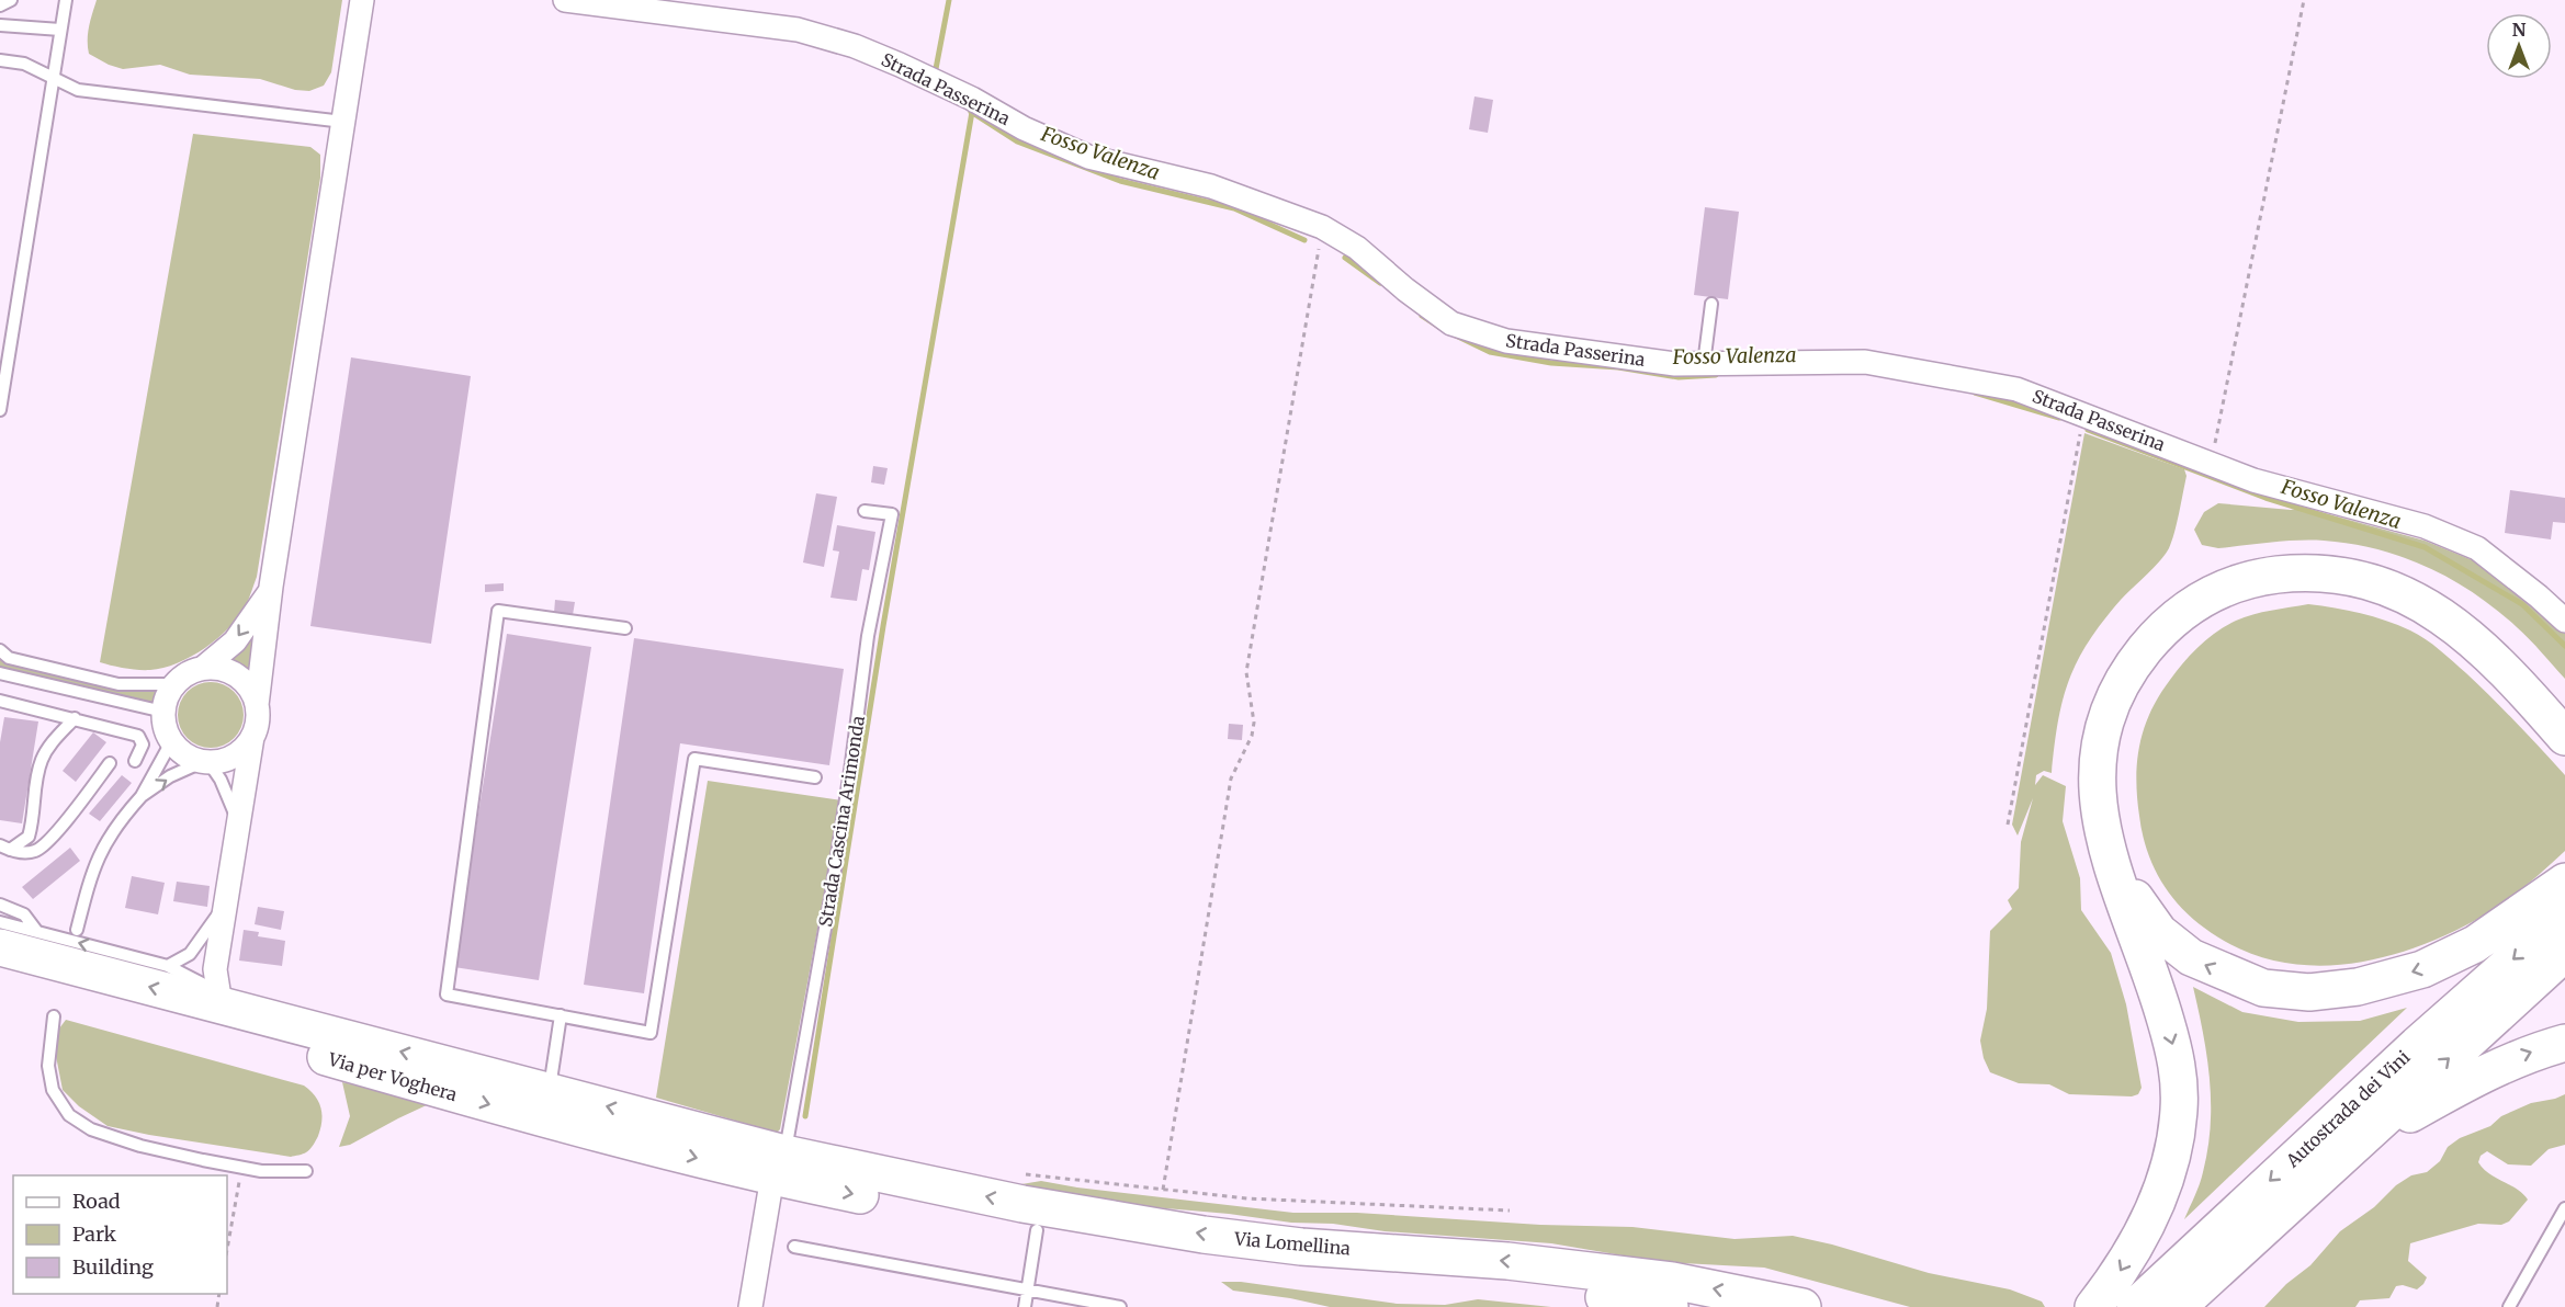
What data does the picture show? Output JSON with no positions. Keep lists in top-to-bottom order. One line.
{"streets":{"main road":["Via per Voghera","Autostrada dei Vini","Via Lomellina"],"street":["Strada Passerina"],"lane":["Strada Cascina Arimonda"]},"crossings":[["Strada Cascina Arimonda","Via per Voghera"],["Strada Cascina Arimonda","Via Lomellina"],["Via per Voghera","Via Lomellina"]],"water":["Fosso Valenza"],"legend":["Road","Park","Building"],"north":"top"}
